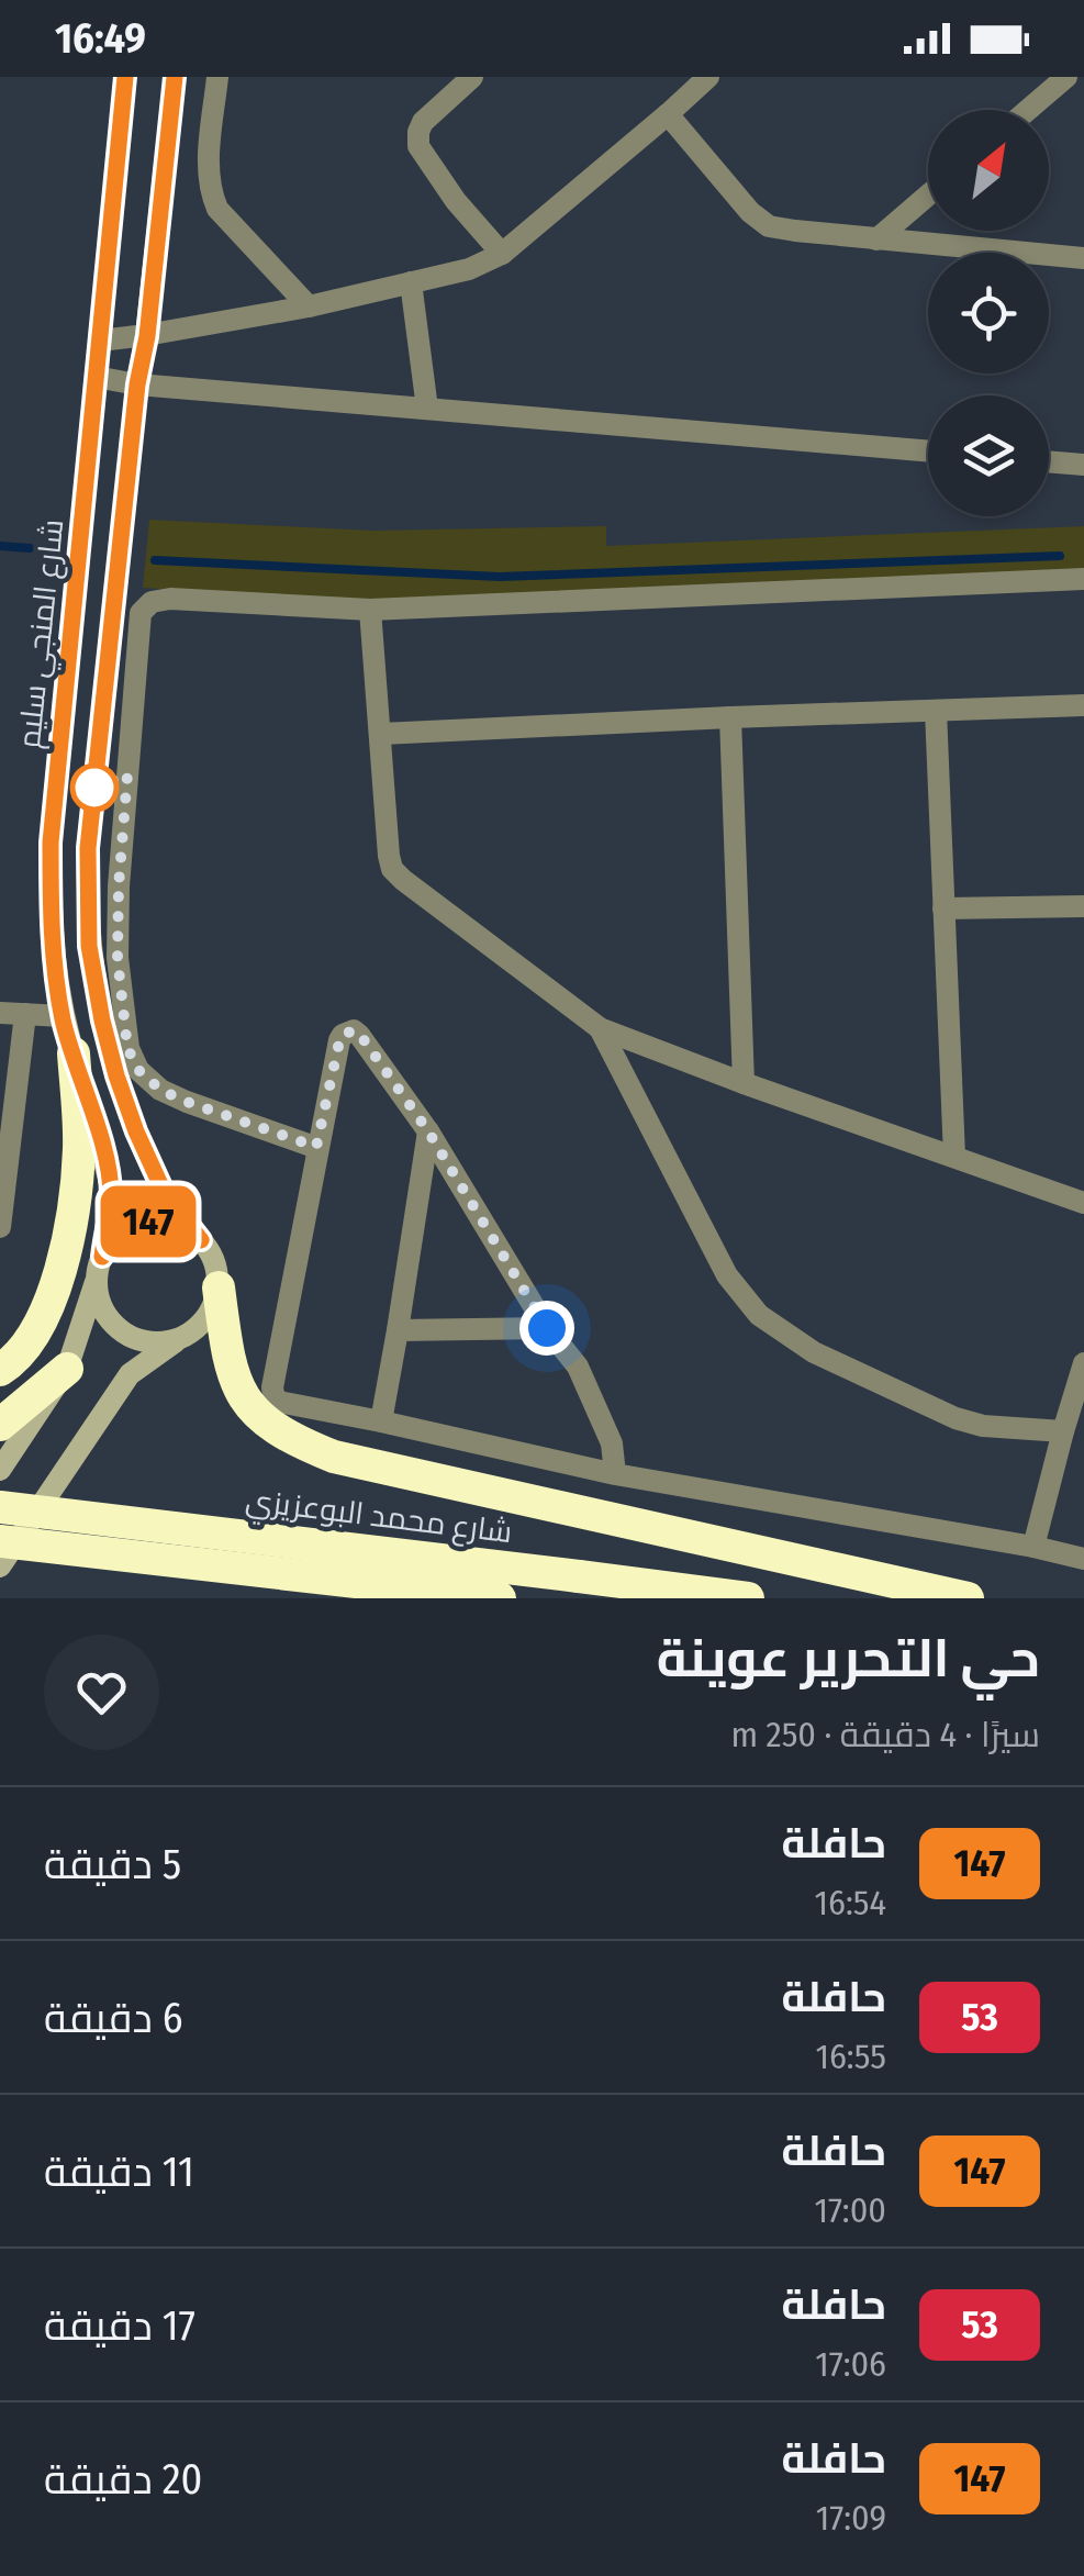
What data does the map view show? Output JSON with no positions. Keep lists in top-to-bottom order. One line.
{"streets":{"highway":["شارع محمد البوعزيزي"],"main road":["شارع المنجي سليم"]},"lines":["bus line 147"],"north":"top right","page":{"status":"16:49","on_map":"147","heading":["حي التحرير عوينة","سيرًا · 4 دقيقة · 250 m"],"list":[{"mark":"147","name":"حافلة","note":"16:54","value":"5 دقيقة"},{"mark":"53","name":"حافلة","note":"16:55","value":"6 دقيقة"},{"mark":"147","name":"حافلة","note":"17:00","value":"11 دقيقة"},{"mark":"53","name":"حافلة","note":"17:06","value":"17 دقيقة"},{"mark":"147","name":"حافلة","note":"17:09","value":"20 دقيقة"}]}}
